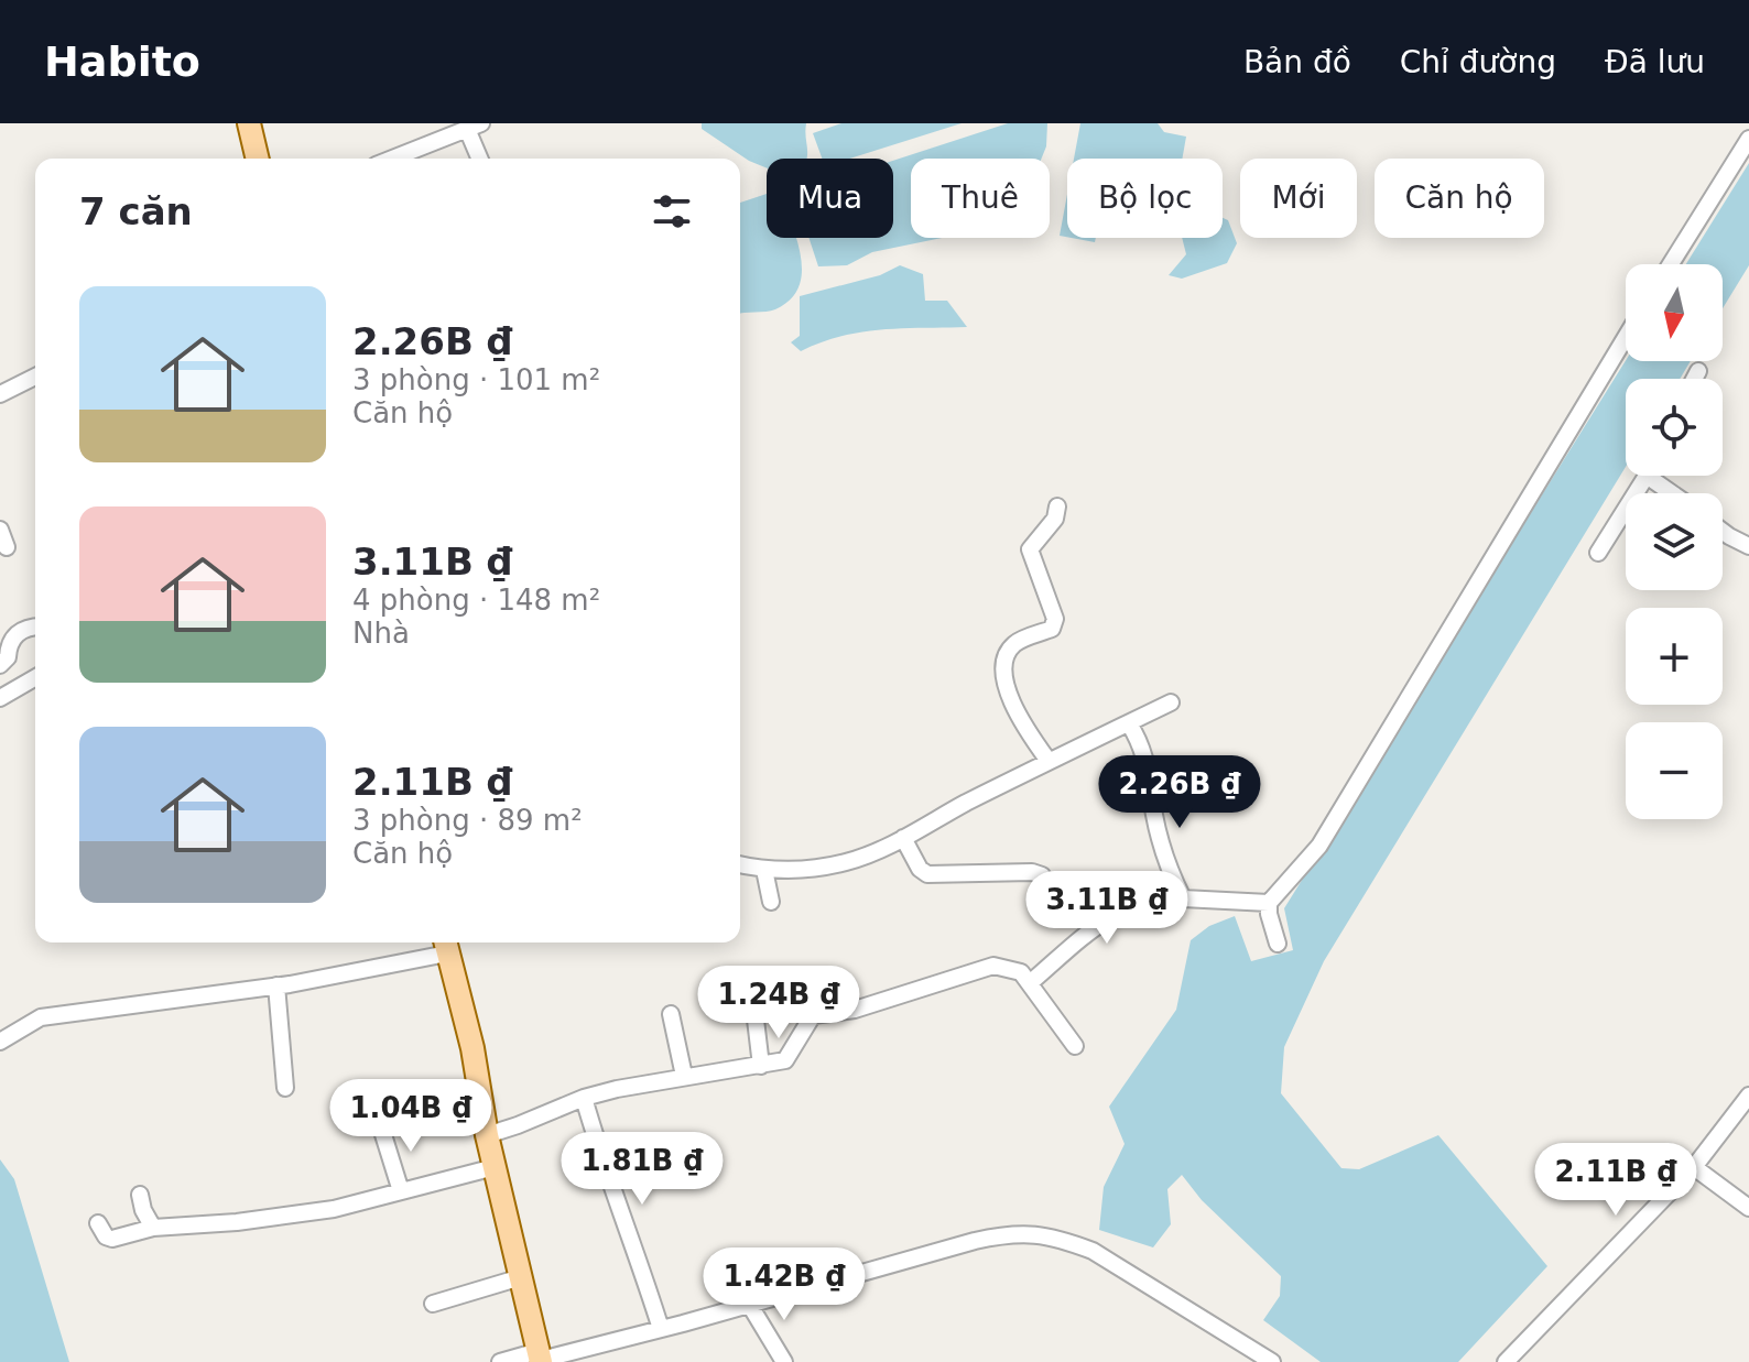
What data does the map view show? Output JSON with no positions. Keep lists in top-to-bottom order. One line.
{"north":"bottom","page":{"header":"Habito","nav":["Bản đồ","Chỉ đường","Đã lưu"],"chip":["Mua","Thuê","Bộ lọc","Mới","Căn hộ"],"heading":"7 căn","map_buttons":["+","−"],"list":[{"name":"2.26B ₫","note":"3 phòng · 101 m² · Căn hộ"},{"name":"3.11B ₫","note":"4 phòng · 148 m² · Nhà"},{"name":"2.11B ₫","note":"3 phòng · 89 m² · Căn hộ"}],"price":["2.26B ₫","3.11B ₫","1.24B ₫","1.04B ₫","1.81B ₫","2.11B ₫","1.42B ₫"]}}
